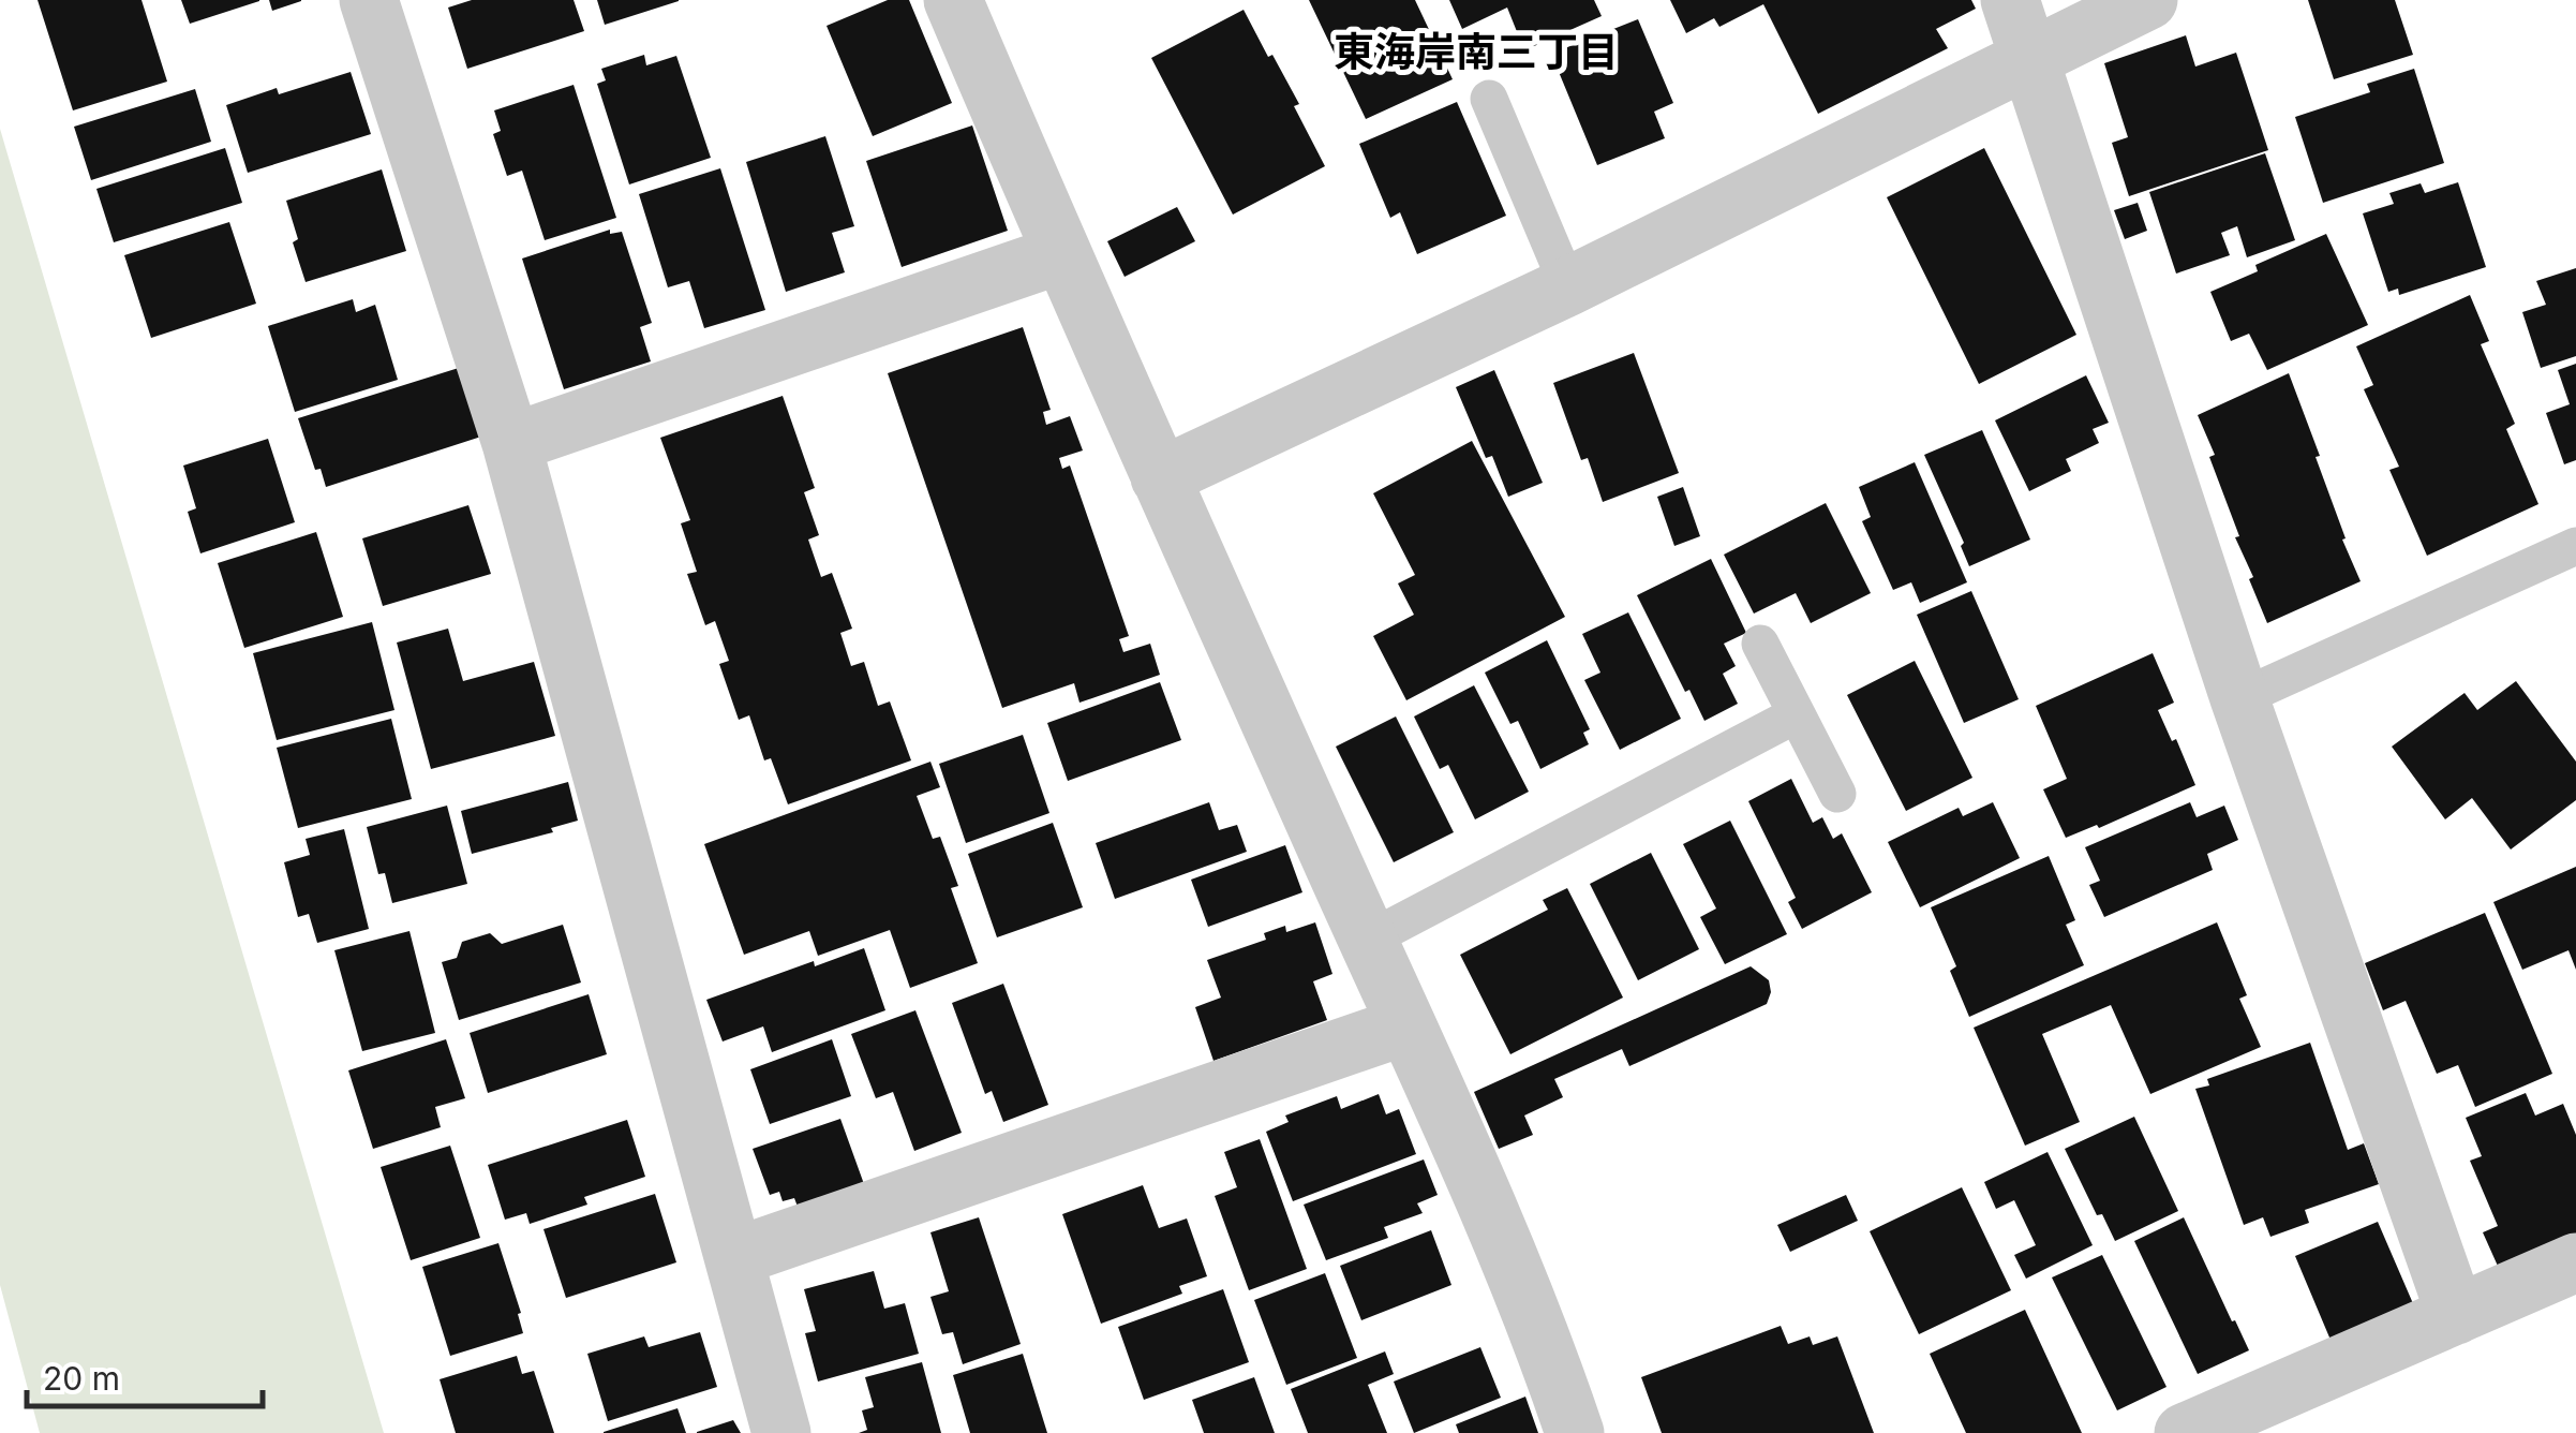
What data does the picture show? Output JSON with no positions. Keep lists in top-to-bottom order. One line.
{"districts":["東海岸南三丁目"],"scale_bar":"20 m"}
